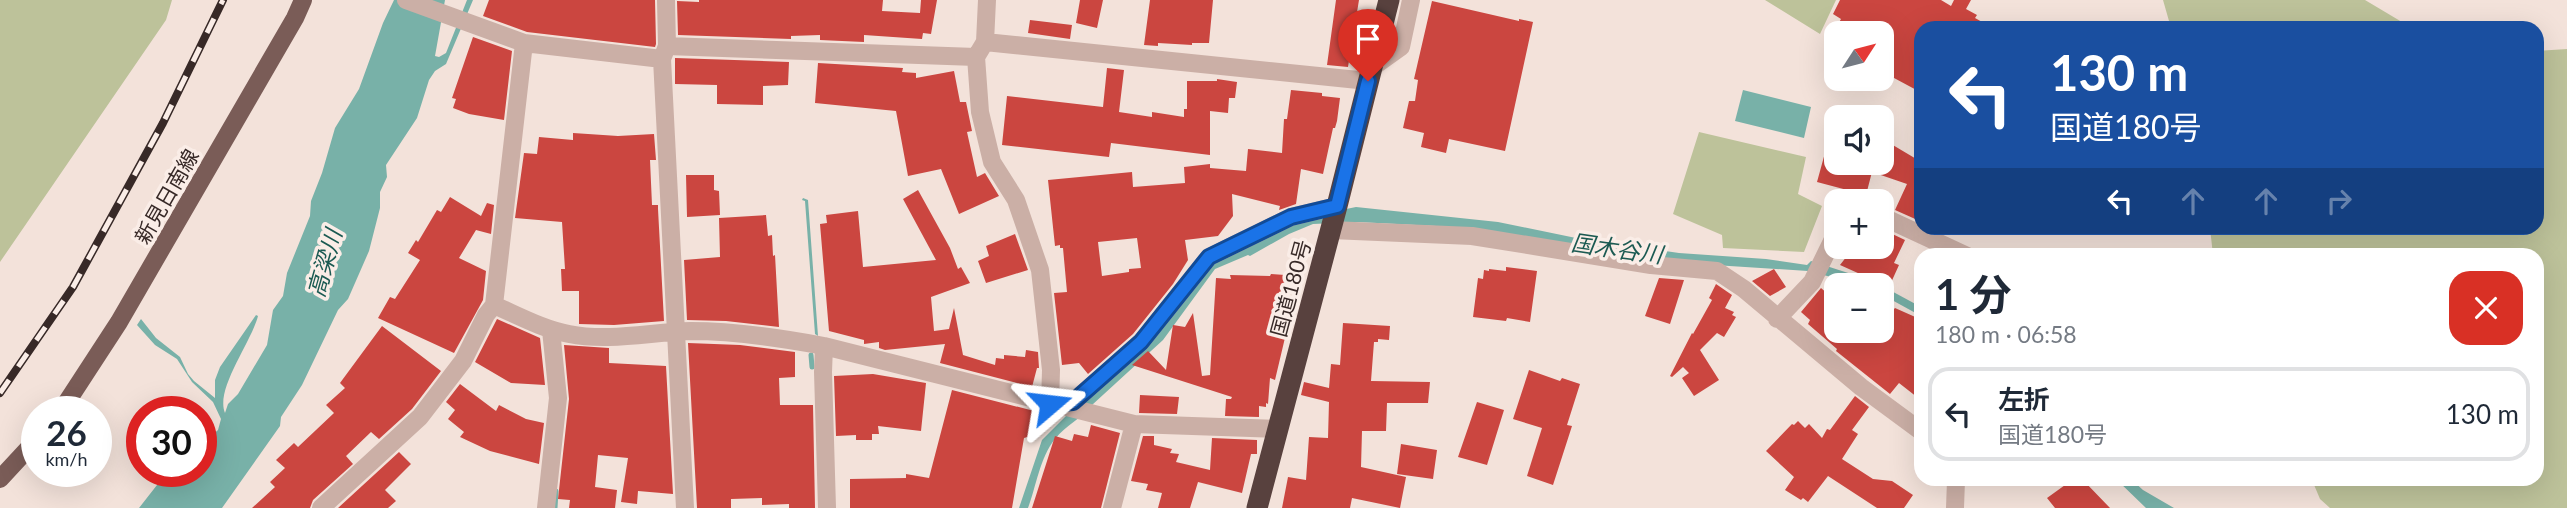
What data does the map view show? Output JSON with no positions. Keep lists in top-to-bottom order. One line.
{"streets":{"highway":["国道180号"],"main road":["新見日南線"]},"water":["国木谷川","高梁川"],"north":"top right","page":{"map_buttons":["+","−"],"turn":["130 m","国道180号"],"heading":["1 分","180 m · 06:58"],"list":[{"name":"左折","note":"国道180号","value":"130 m"}],"speed":"26 km/h","limit":"30"}}
